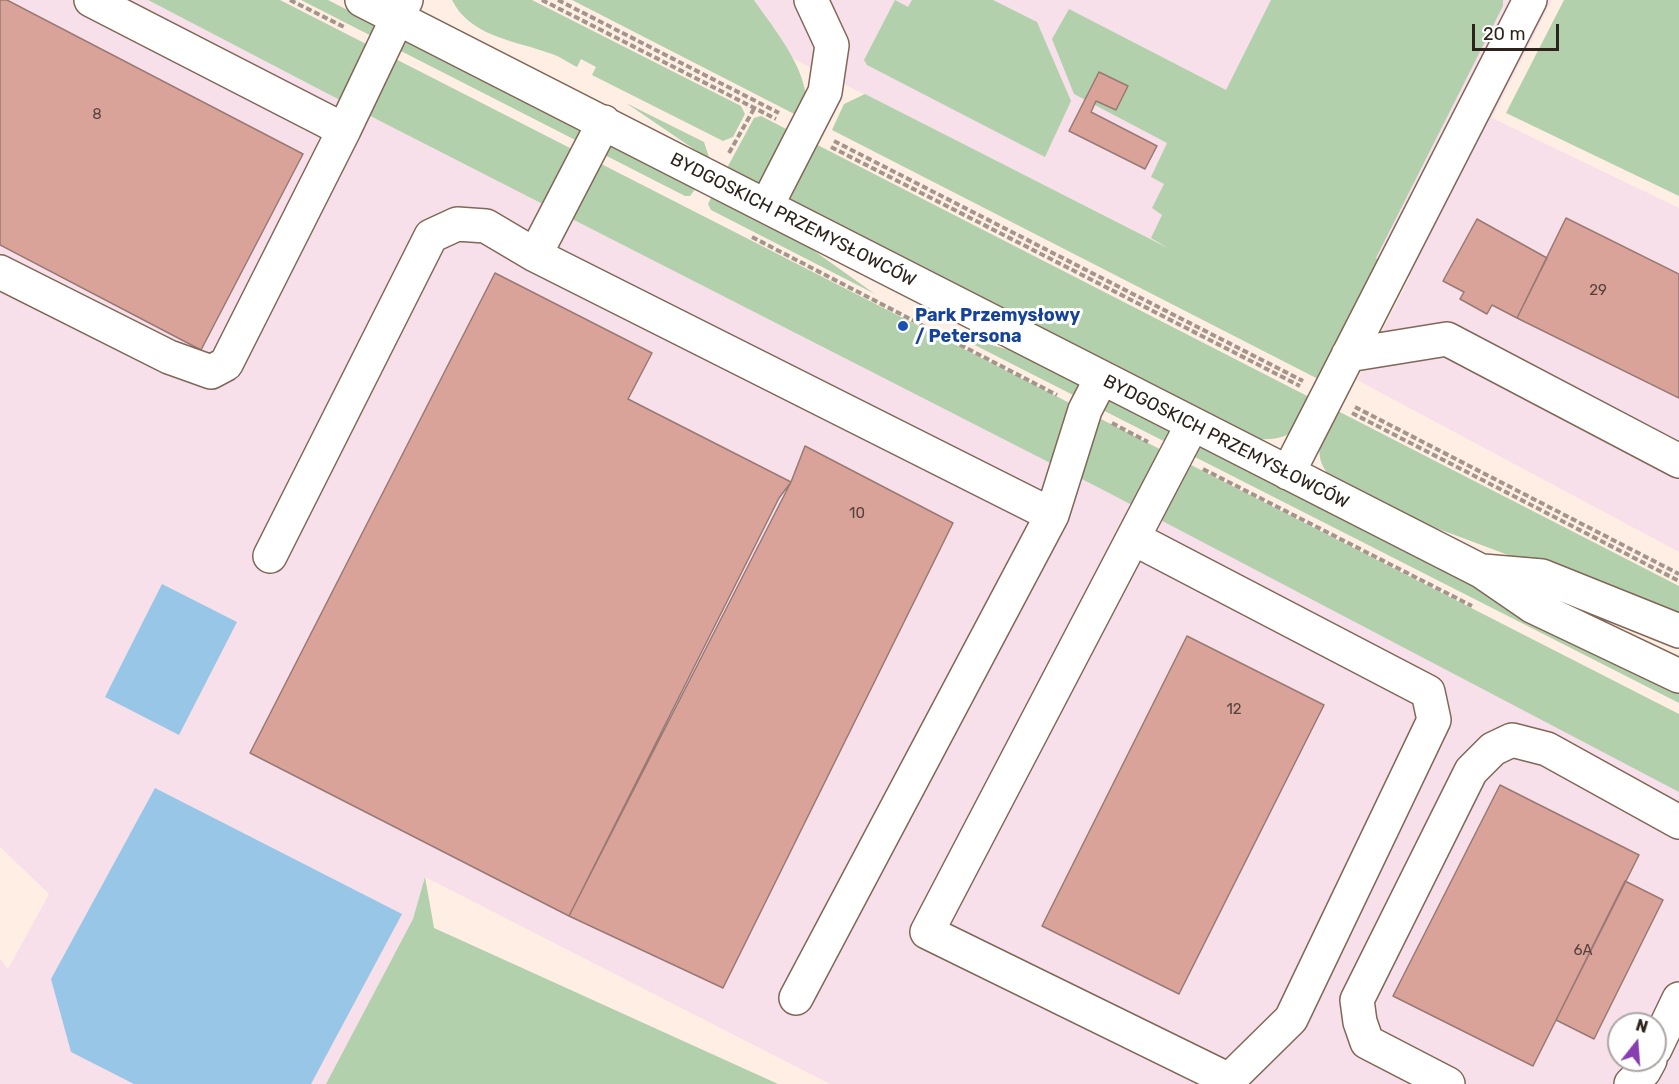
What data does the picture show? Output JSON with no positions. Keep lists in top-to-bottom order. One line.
{"streets":{"street":["BYDGOSKICH PRZEMYSŁOWCÓW"]},"places":["Park Przemysłowy / Petersona"],"house_numbers":["8","29","10","12","6A"],"scale_bar":"20 m","north":"top"}
